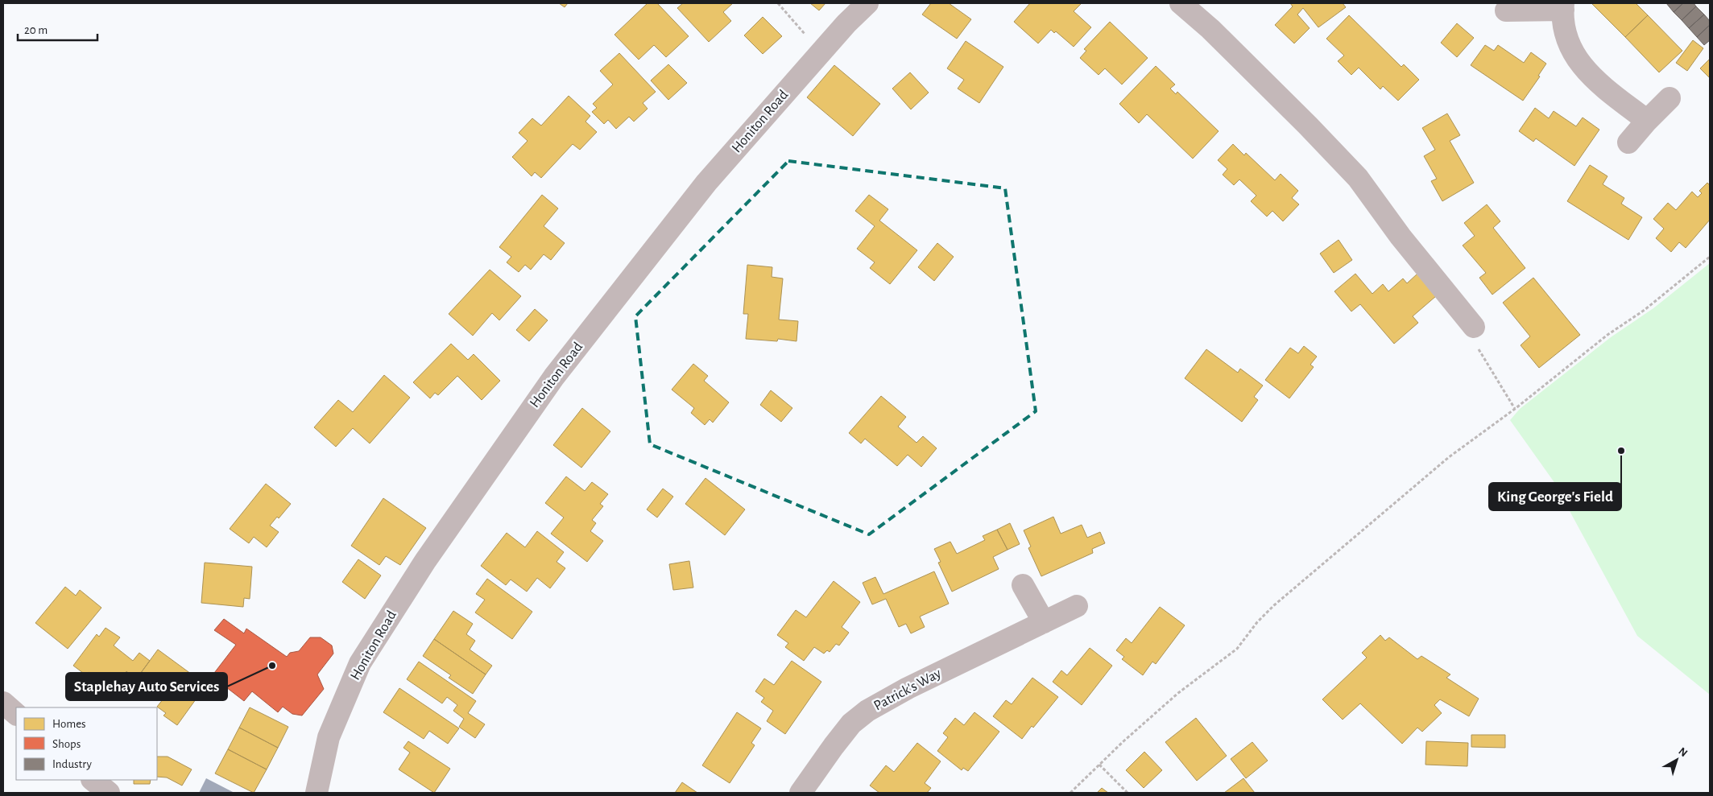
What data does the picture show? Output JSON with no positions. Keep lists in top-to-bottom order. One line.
{"streets":{"street":["Honiton Road","Patrick's Way"]},"places":["King George's Field","Staplehay Auto Services"],"legend":["Homes","Shops","Industry"],"scale_bar":"20 m","north":"top right"}
